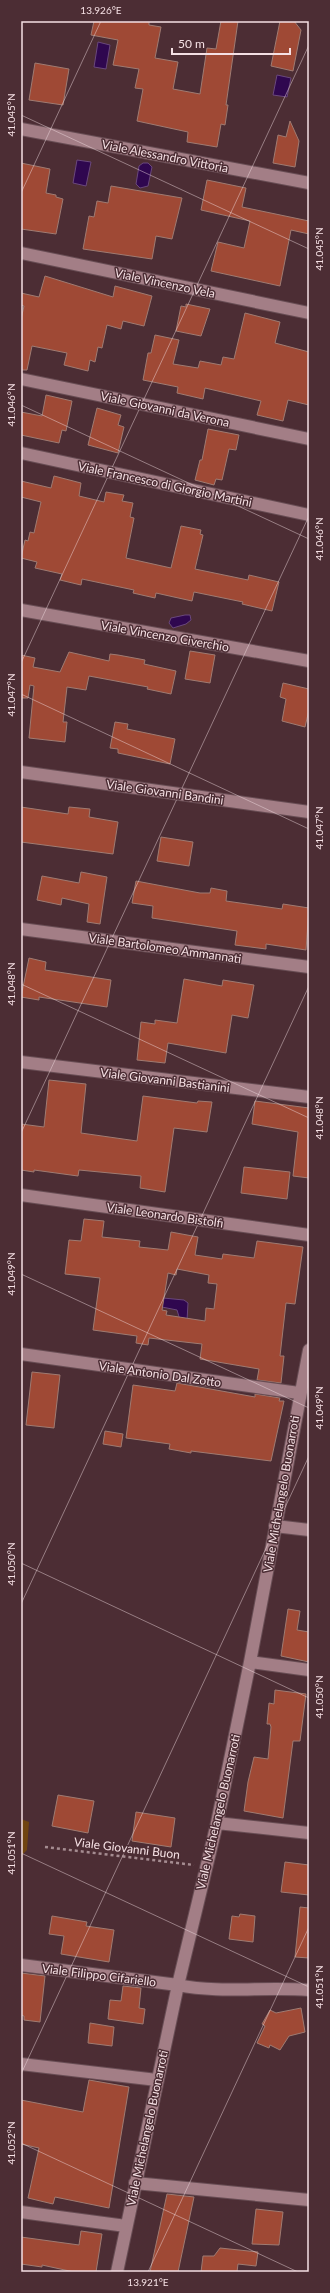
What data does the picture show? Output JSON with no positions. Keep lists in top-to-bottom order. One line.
{"streets":{"street":["Viale Alessandro Vittoria","Viale Vincenzo Vela","Viale Giovanni da Verona","Viale Francesco di Giorgio Martini","Viale Vincenzo Civerchio","Viale Giovanni Bandini","Viale Bartolomeo Ammannati","Viale Giovanni Bastianini","Viale Leonardo Bistolfi","Viale Antonio Dal Zotto","Viale Michelangelo Buonarroti","Viale Filippo Cifariello"],"path":["Viale Giovanni Buon"]},"crossings":[["Viale Antonio Dal Zotto","Viale Michelangelo Buonarroti"],["Viale Michelangelo Buonarroti","Viale Giovanni Buon"],["Viale Michelangelo Buonarroti","Viale Filippo Cifariello"]],"scale_bar":"50 m","coordinates":["13.926°E","41.045°N","41.046°N","41.047°N","41.048°N","41.049°N","41.050°N","41.051°N","41.052°N","13.921°E"]}
